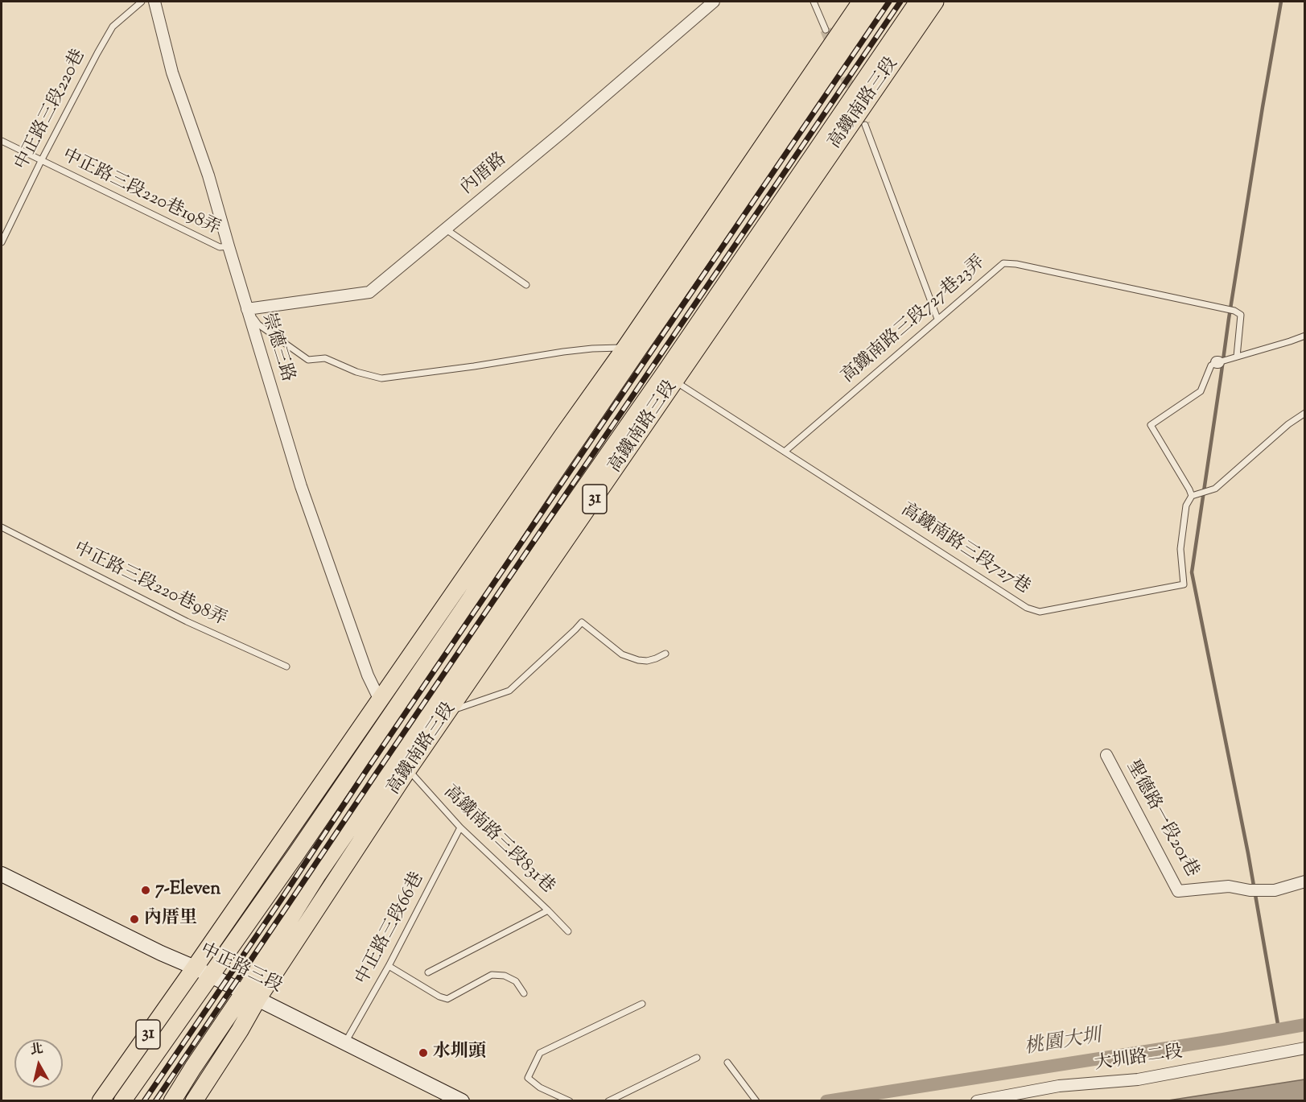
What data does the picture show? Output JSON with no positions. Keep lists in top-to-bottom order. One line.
{"streets":{"main road":["高鐵南路三段","31","中正路三段"],"street":["內厝路","崇德三路","聖德路一段201巷","大圳路二段"],"lane":["中正路三段220巷","中正路三段220巷198弄","高鐵南路三段727巷23弄","高鐵南路三段727巷","中正路三段220巷98弄","高鐵南路三段831巷","中正路三段66巷"]},"crossings":[["高鐵南路三段","31"],["高鐵南路三段","高鐵南路三段727巷"],["高鐵南路三段","高鐵南路三段831巷"],["高鐵南路三段","中正路三段"],["中正路三段220巷","中正路三段220巷198弄"],["內厝路","崇德三路"],["中正路三段220巷198弄","崇德三路"],["高鐵南路三段727巷23弄","高鐵南路三段727巷"],["崇德三路","31"],["31","中正路三段"],["高鐵南路三段831巷","中正路三段66巷"],["中正路三段66巷","中正路三段"]],"water":["桃園大圳"],"places":["7-Eleven","內厝里","水圳頭"],"north":"top"}
